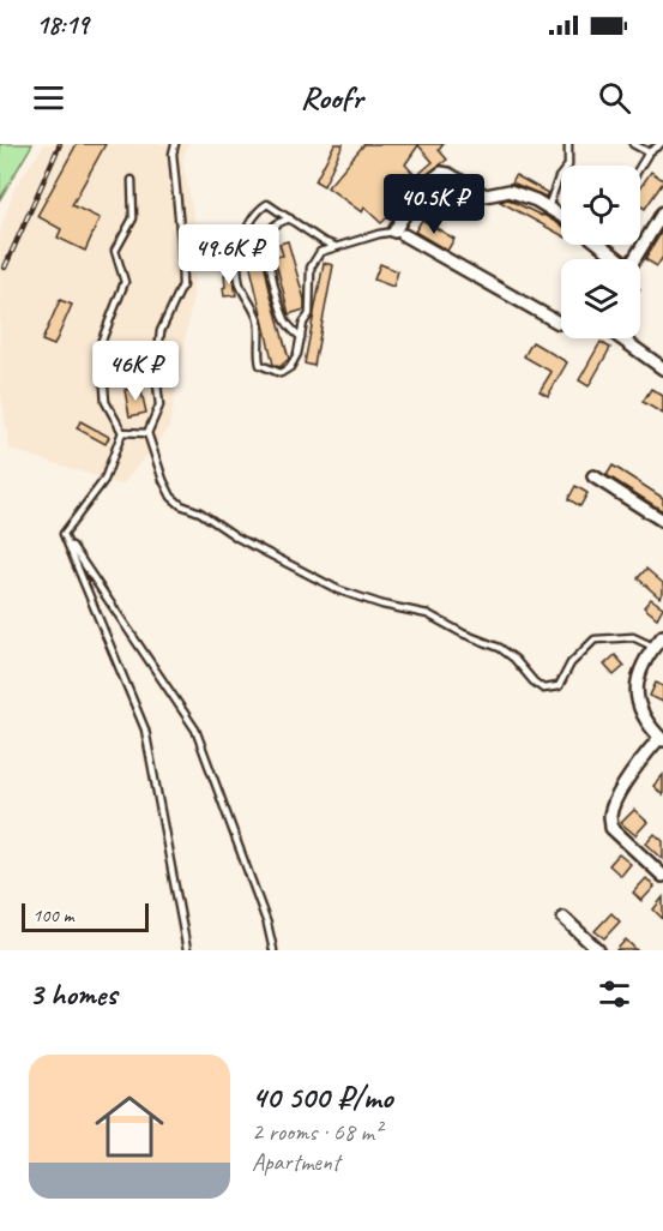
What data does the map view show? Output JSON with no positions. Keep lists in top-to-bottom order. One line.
{"scale_bar":"100 m","page":{"status":"18:19","header":"Roofr","price":["40.5K ₽","49.6K ₽","46K ₽"],"scale":"100 m","heading":"3 homes","list":[{"name":"40 500 ₽/mo","note":"2 rooms · 68 m² · Apartment"}]}}
